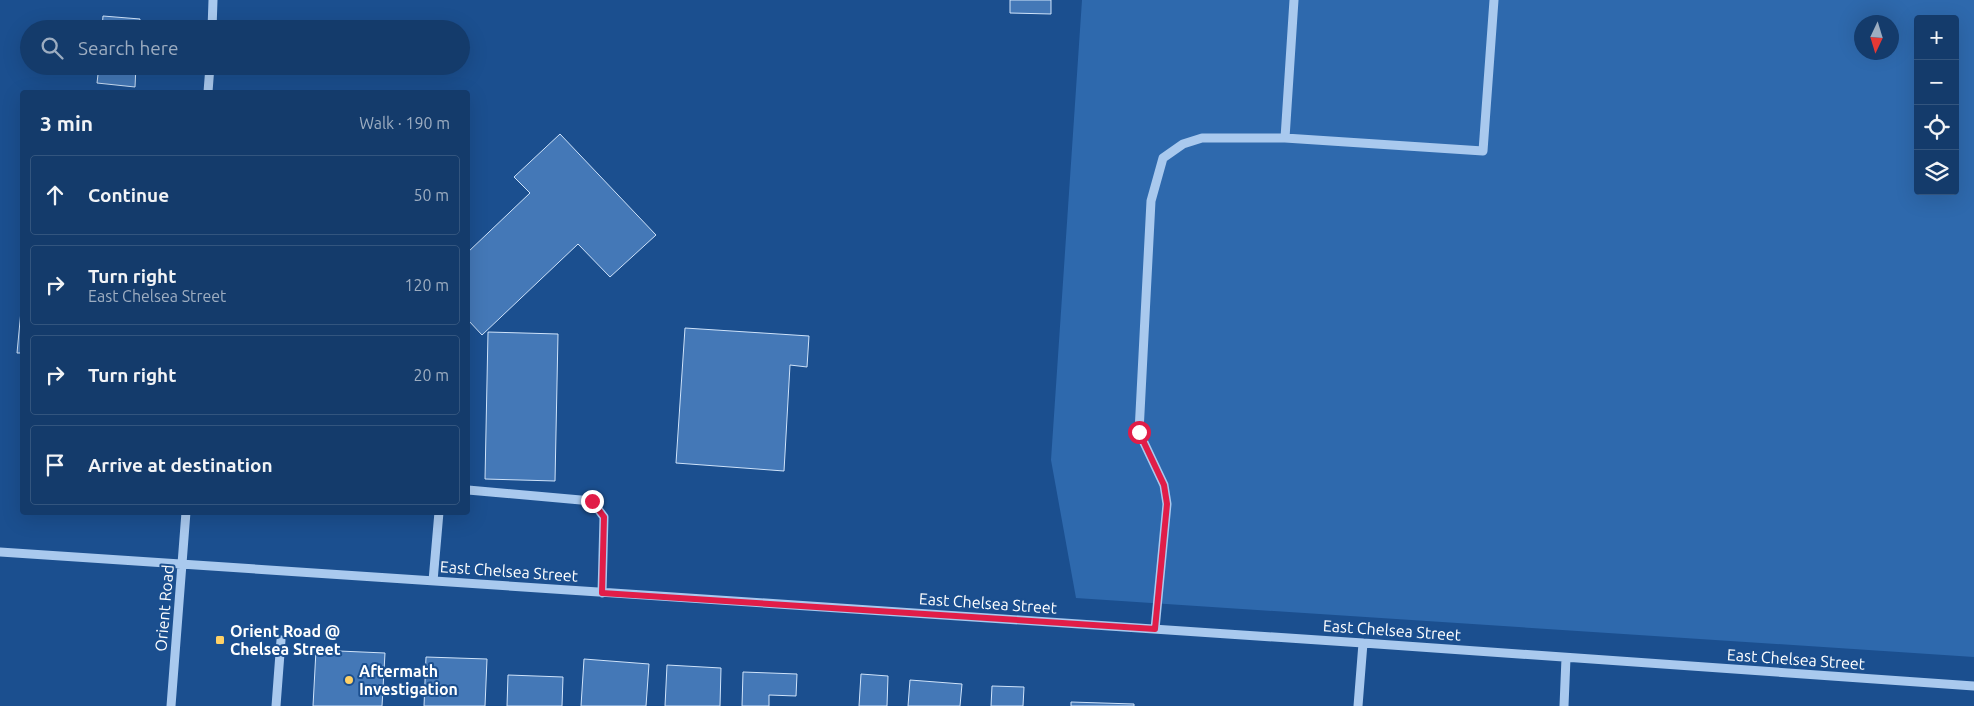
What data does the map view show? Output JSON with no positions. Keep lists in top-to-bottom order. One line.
{"streets":{"street":["East Chelsea Street","Orient Road"]},"crossings":[["East Chelsea Street","Orient Road"]],"places":{"transit":["Orient Road @ Chelsea Street"],"other":["Aftermath Investigation"]},"north":"bottom","page":{"map_buttons":["+","−"],"search":"Search here","heading":["3 min","Walk · 190 m"],"list":[["Continue","50 m"],["Turn right","East Chelsea Street","120 m"],["Turn right","20 m"],"Arrive at destination"]}}
